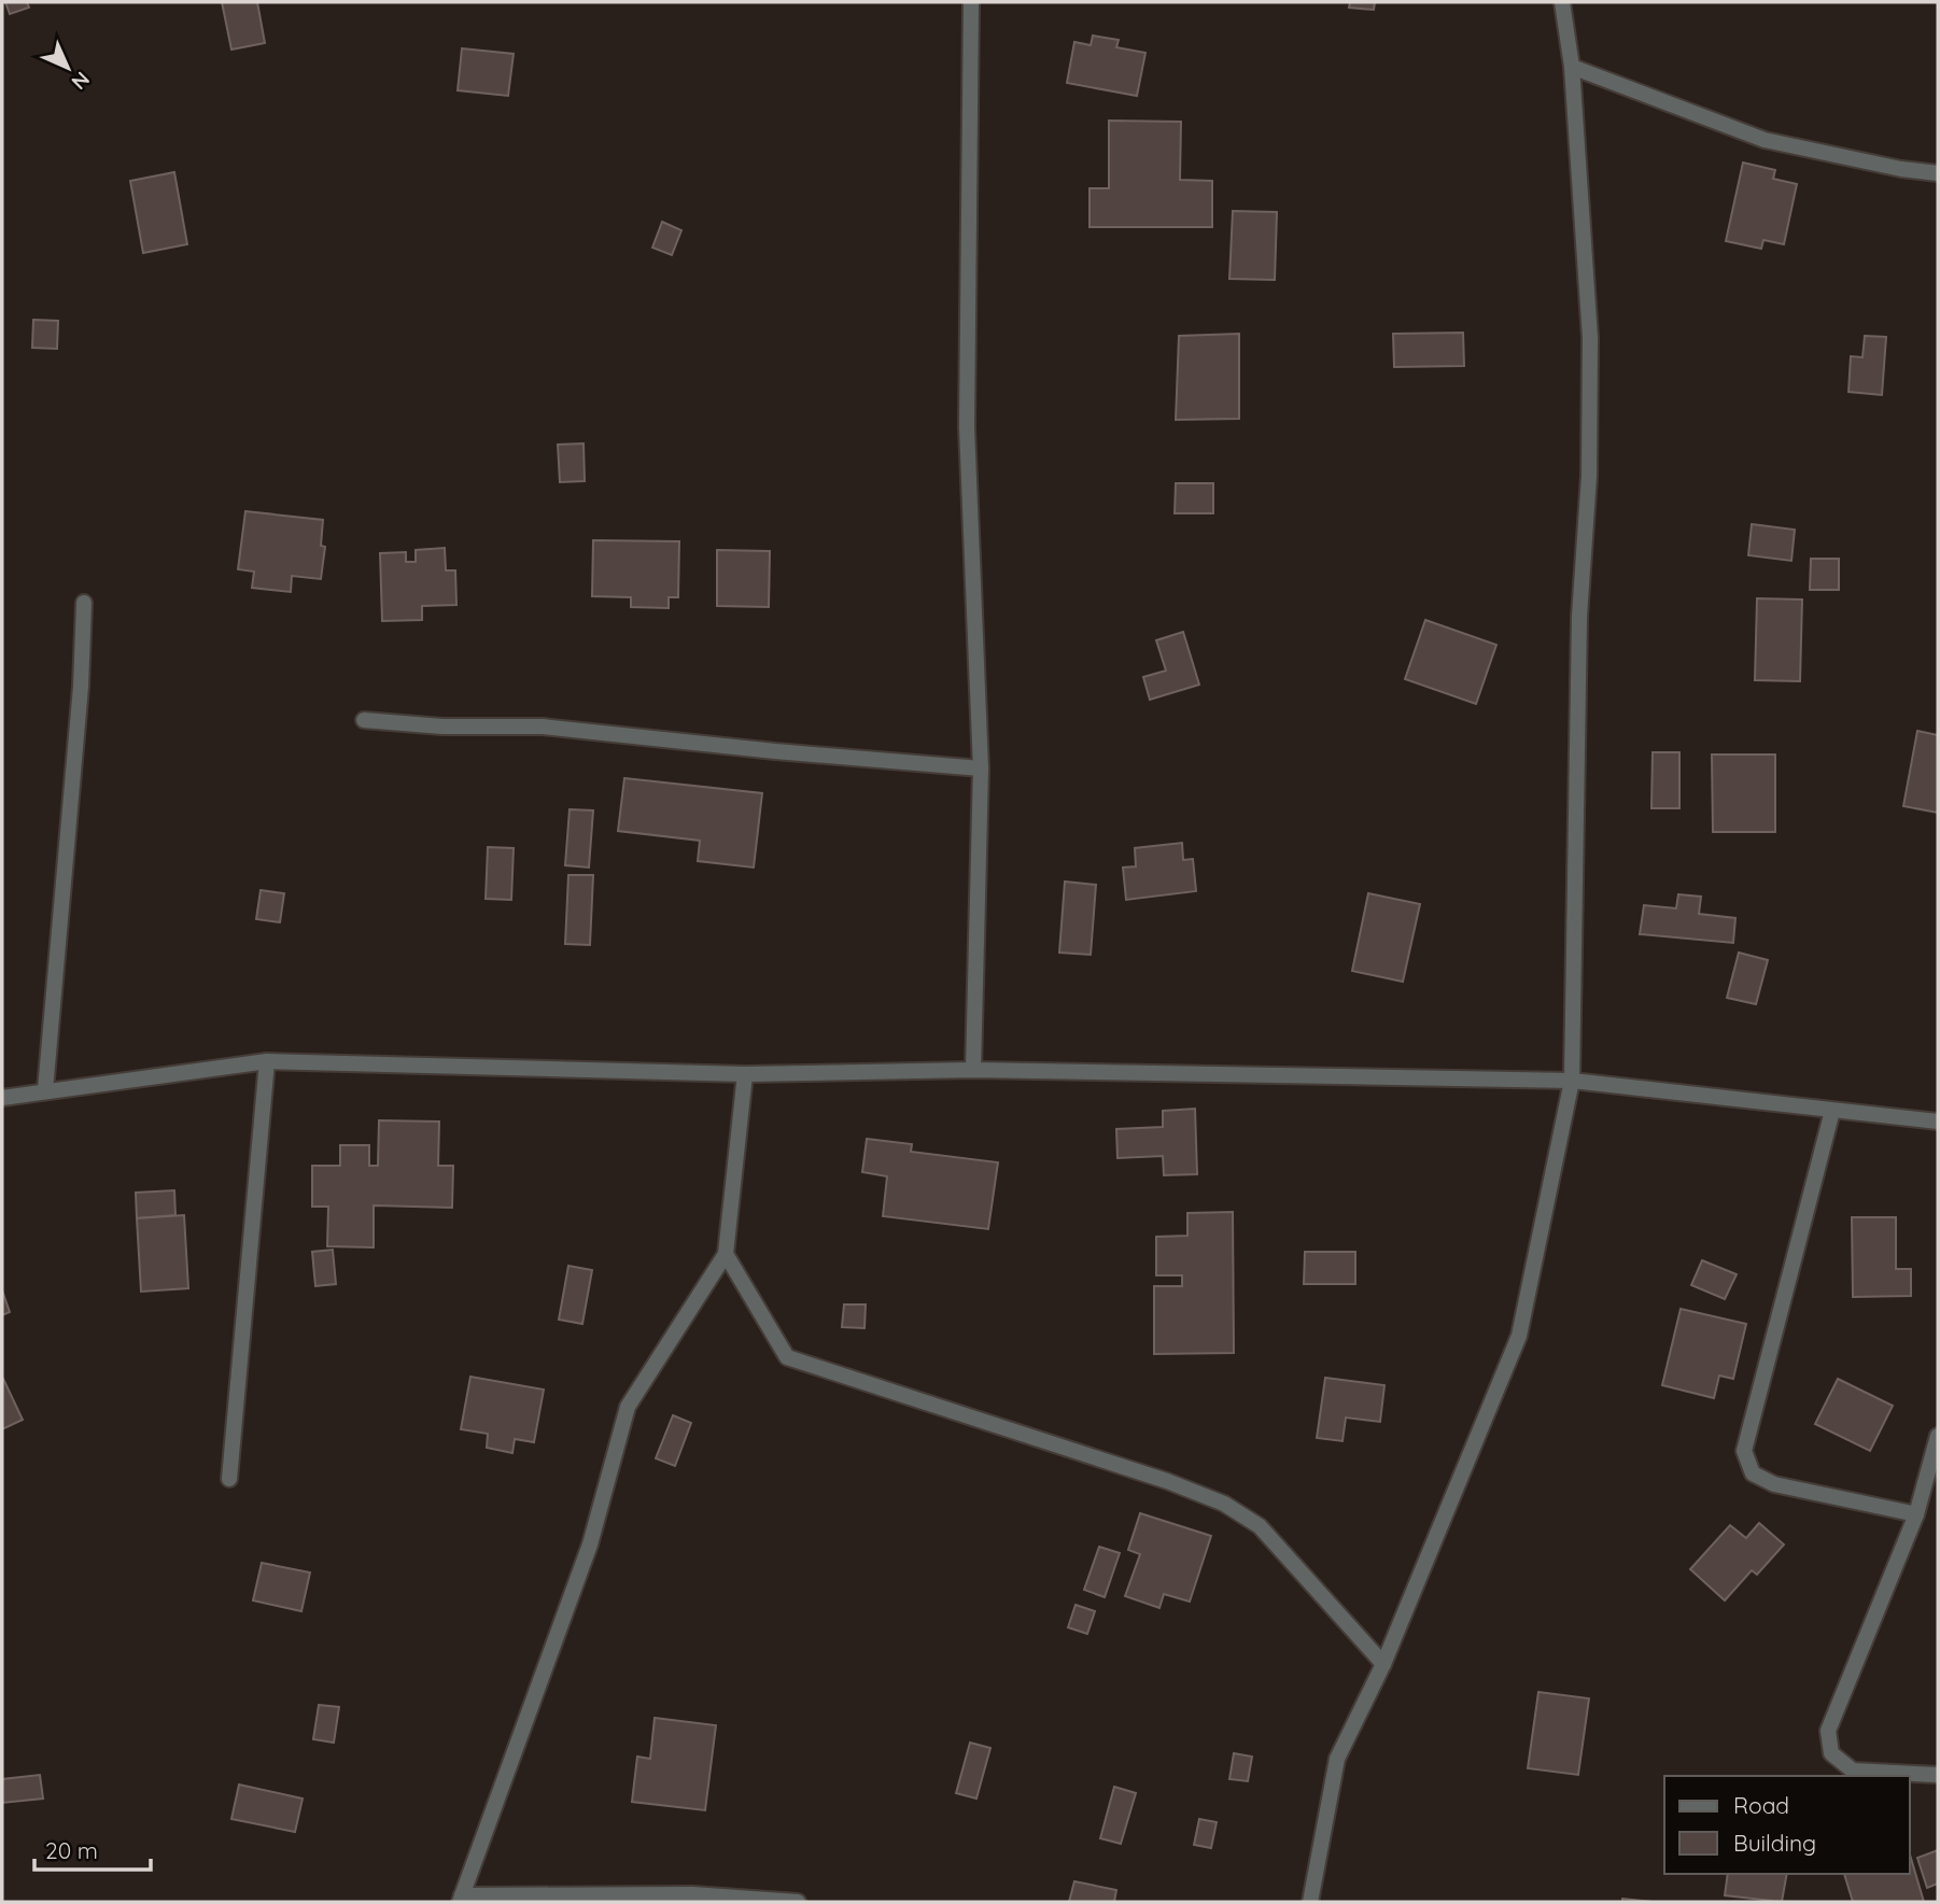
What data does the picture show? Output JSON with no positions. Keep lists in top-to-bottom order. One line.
{"legend":["Road","Building"],"scale_bar":"20 m","north":"bottom right"}
